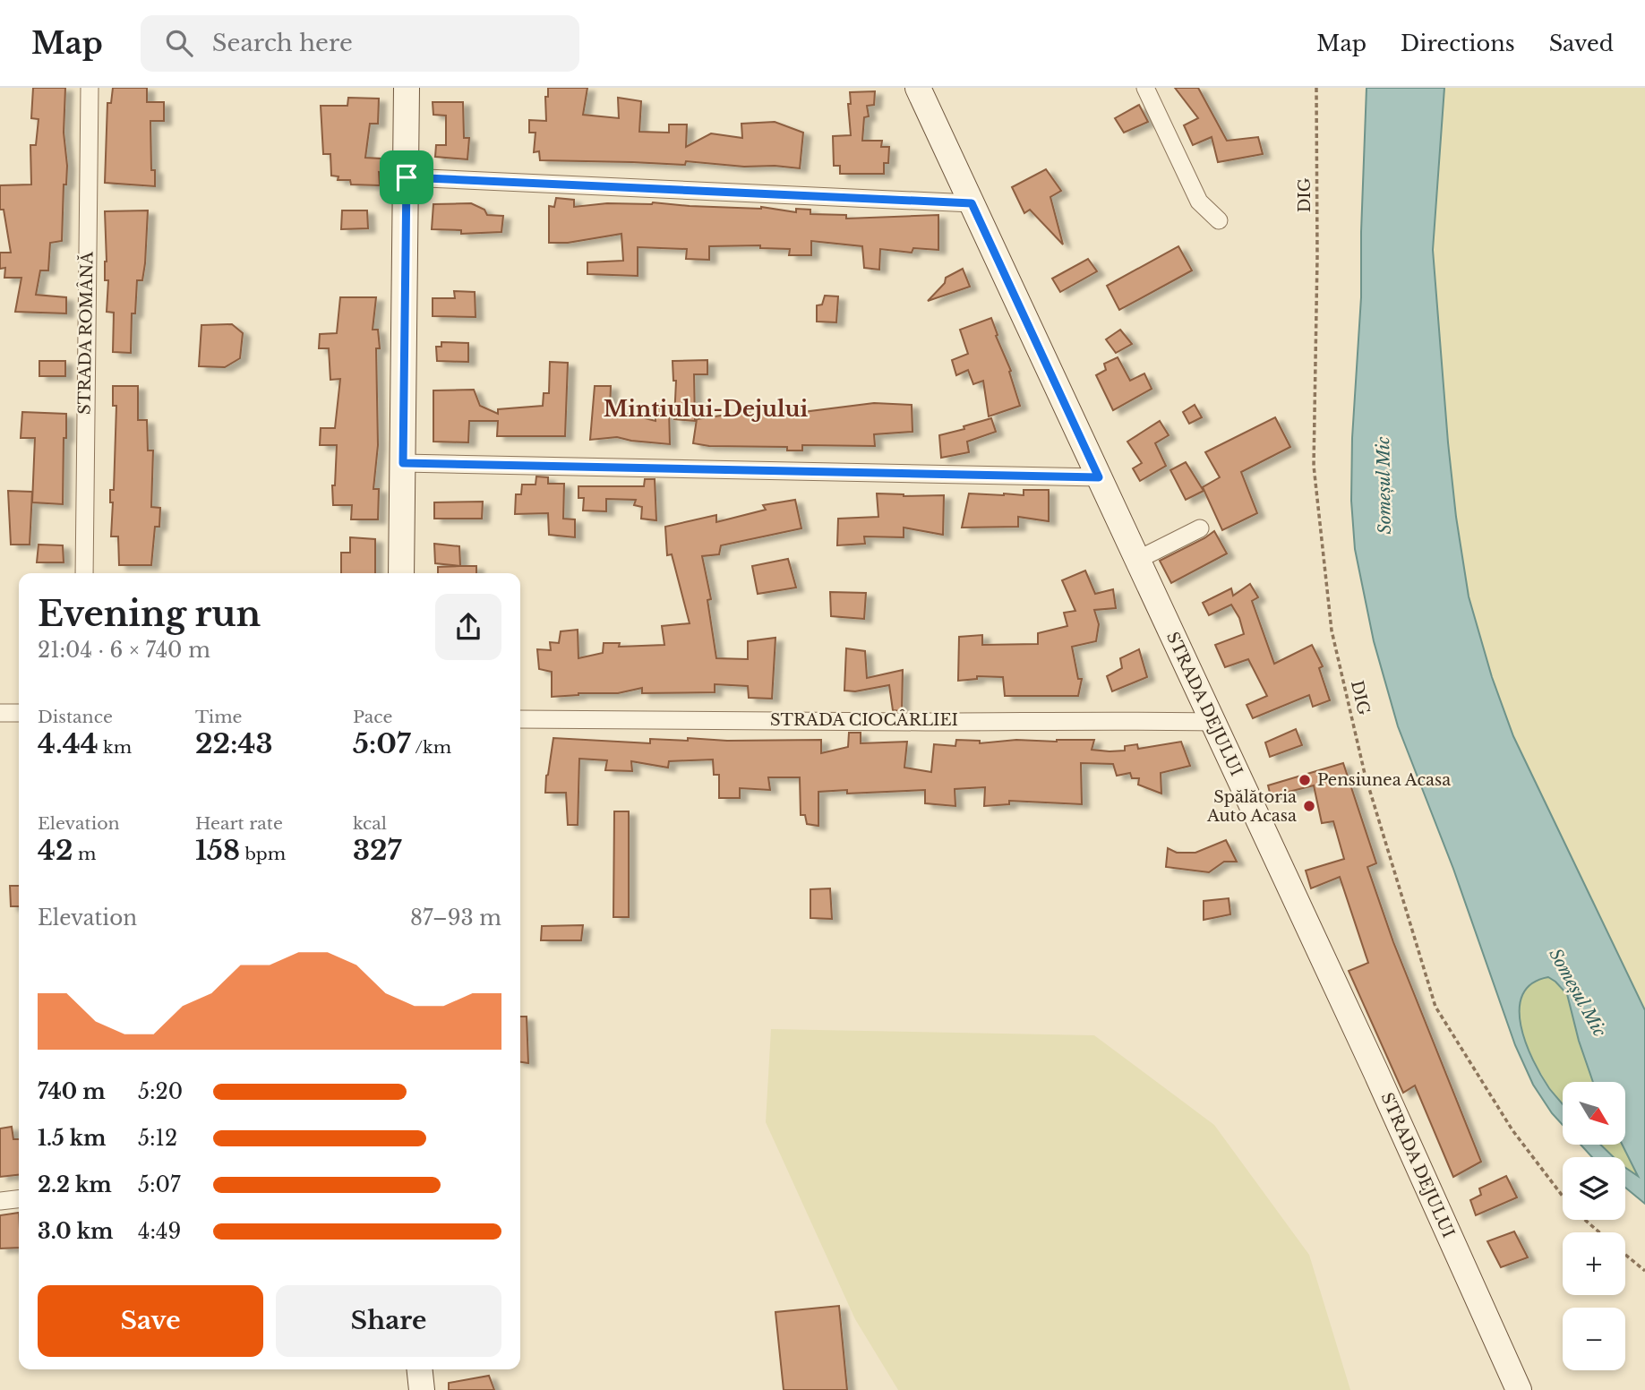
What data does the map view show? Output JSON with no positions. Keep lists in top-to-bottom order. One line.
{"streets":{"main road":["STRADA DEJULUI"],"street":["STRADA ROMÂNĂ","STRADA CIOCÂRLIEI"],"path":["DIG"]},"crossings":[["STRADA DEJULUI","STRADA CIOCÂRLIEI"]],"districts":["Mintiului-Dejului"],"water":["Someșul Mic"],"places":["Pensiunea Acasa","Spălătoria Auto Acasa"],"north":"bottom right","page":{"header":"Map","search":"Search here","nav":["Map","Directions","Saved"],"heading":["Evening run","21:04 · 6 × 740 m"],"stats":[["Distance","4.44 km"],["Time","22:43"],["Pace","5:07 /km"],["Elevation","42 m"],["Heart rate","158 bpm"],["kcal","327"]],"chart":["Elevation","87–93 m"],"list":[{"name":"740 m","note":"5:20"},{"name":"1.5 km","note":"5:12"},{"name":"2.2 km","note":"5:07"},{"name":"3.0 km","note":"4:49"}],"map_buttons":["+","−"],"buttons":["Save","Share"]}}
